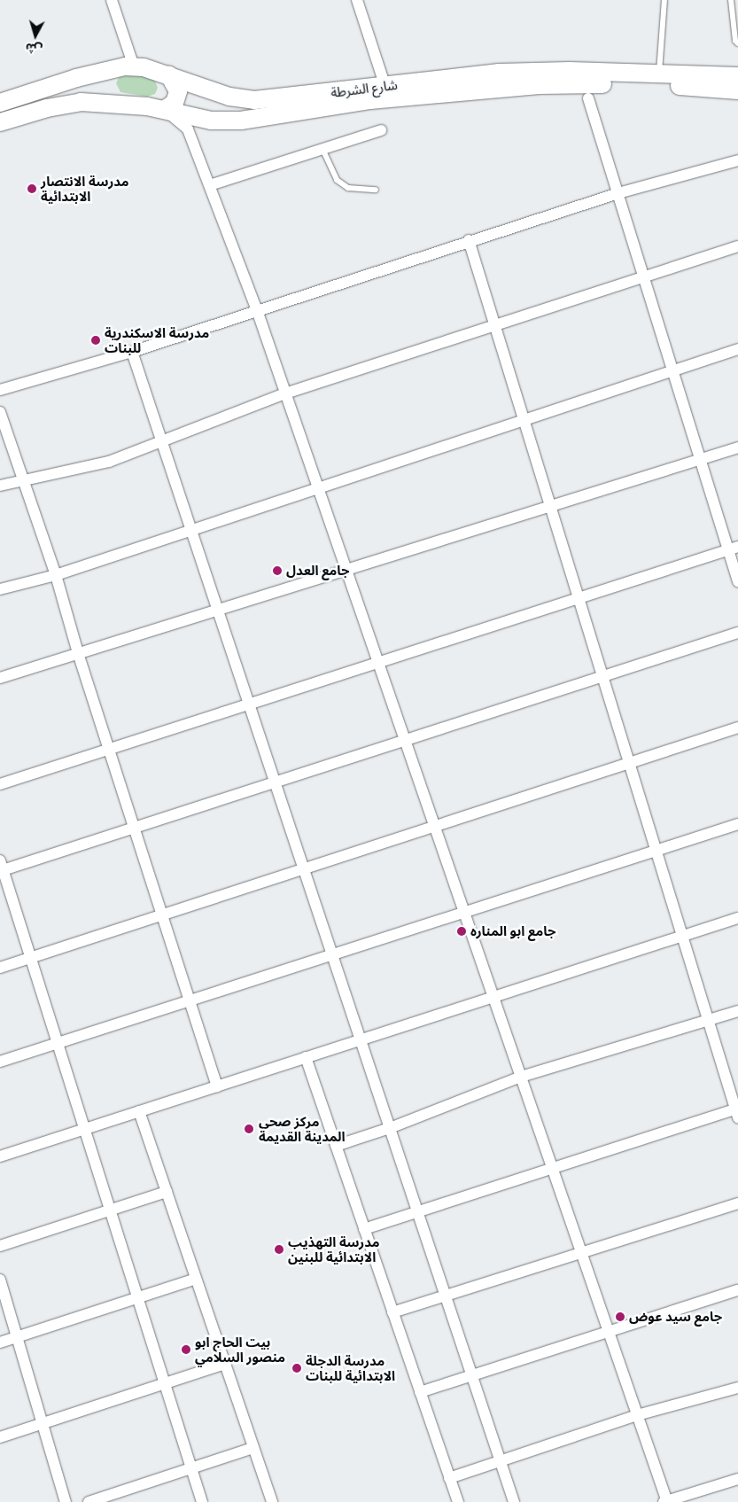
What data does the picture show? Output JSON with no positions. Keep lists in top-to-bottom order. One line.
{"streets":{"main road":["شارع الشرطة"]},"places":["مدرسة الانتصار الابتدائية","مدرسة الاسكندرية للبنات","جامع العدل","جامع ابو المناره","مركز صحي المدينة القديمة","مدرسة التهذيب الابتدائية للبنين","جامع سيد عوض","بيت الحاج ابو منصور السلامي","مدرسة الدجلة الابتدائية للبنات"],"north":"bottom"}
